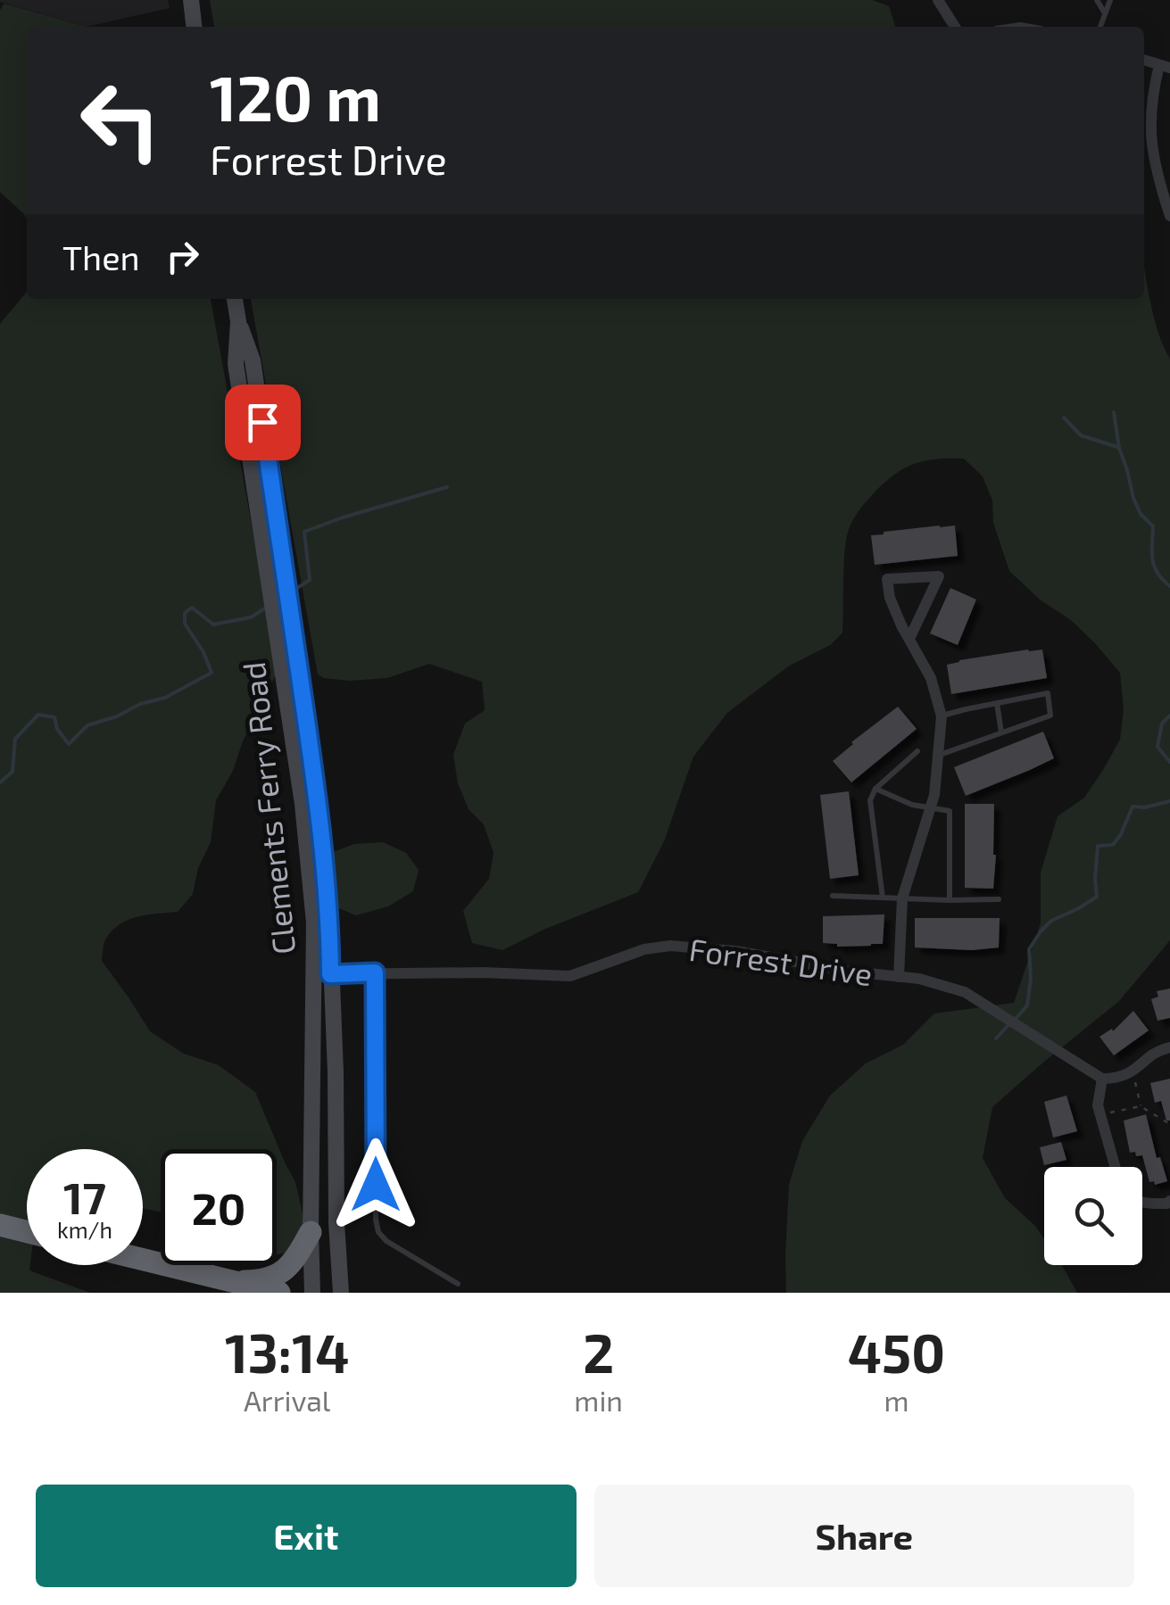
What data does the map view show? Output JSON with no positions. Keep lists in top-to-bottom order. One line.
{"streets":{"main road":["Clements Ferry Road"],"street":["Forrest Drive"]},"crossings":[["Clements Ferry Road","Forrest Drive"]],"page":{"turn":["120 m","Forrest Drive"],"then":"Then","speed":"17 km/h","limit":"20","eta":["13:14","Arrival","2","min","450","m"],"buttons":["Exit","Share"]}}
